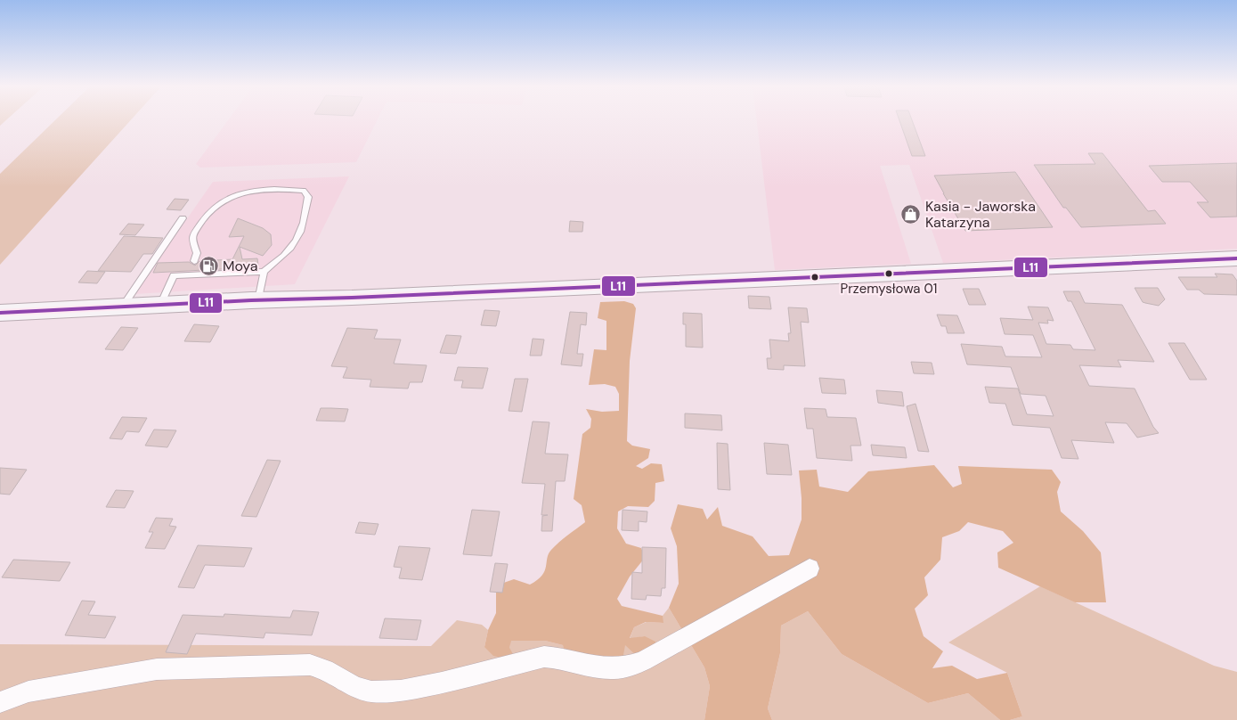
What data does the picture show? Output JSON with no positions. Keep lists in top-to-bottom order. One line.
{"places":{"shop":["Kasia - Jaworska Katarzyna"],"fuel station":["Moya"],"other":["Przemysłowa 01"]},"lines":["transit line L11"]}
